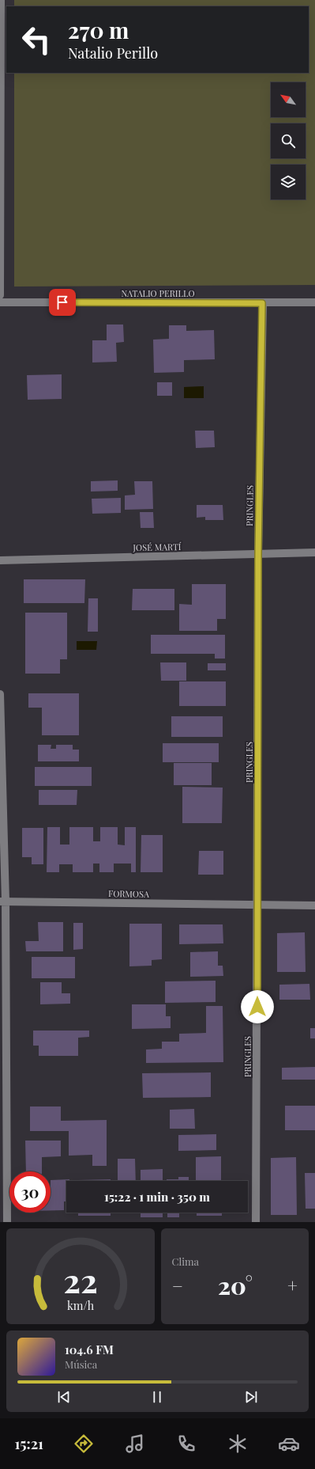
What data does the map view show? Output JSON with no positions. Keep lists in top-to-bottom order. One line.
{"streets":{"street":["NATALIO PERILLO","PRINGLES","JOSÉ MARTÍ","FORMOSA"]},"crossings":[["NATALIO PERILLO","PRINGLES"],["PRINGLES","JOSÉ MARTÍ"],["PRINGLES","FORMOSA"]],"north":"top left","page":{"turn":["270 m","Natalio Perillo"],"limit":"30","trip":"15:22 · 1 min · 350 m","tile":"Clima","heat":["−","20°","+"],"song":["104.6 FM","Música"],"tabs":"15:21","gauge":["22","km/h"]}}
